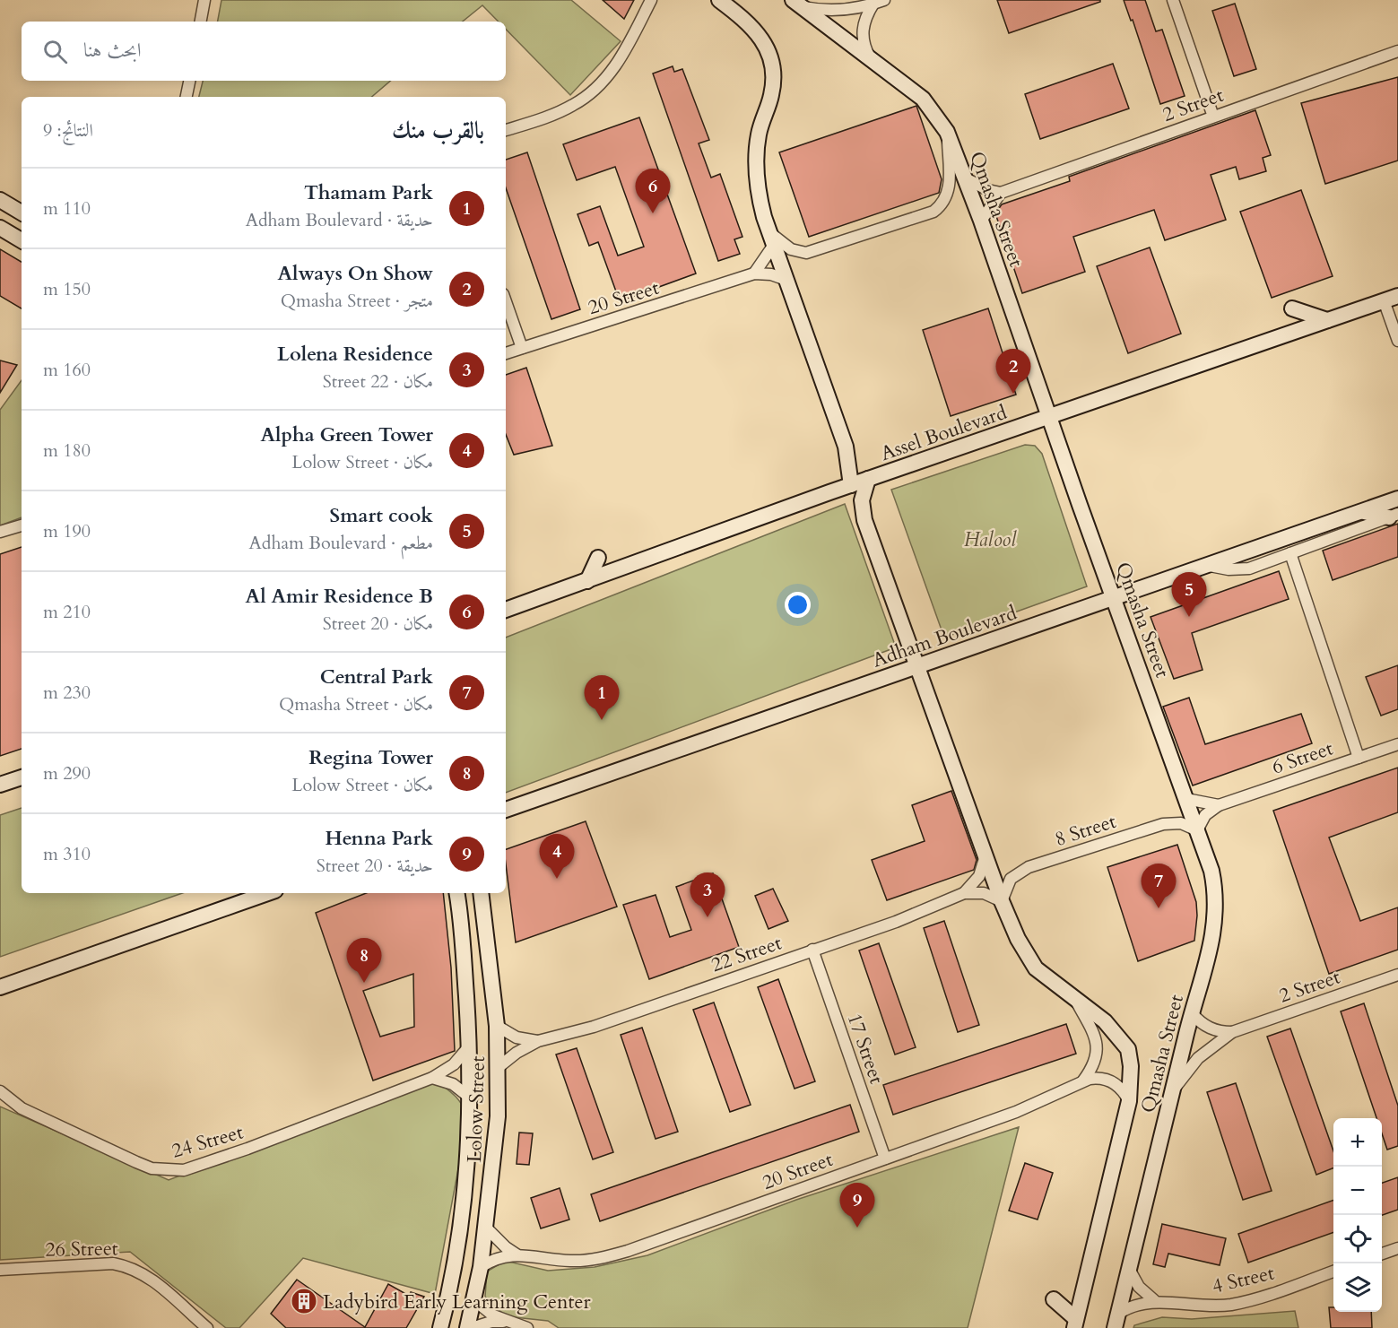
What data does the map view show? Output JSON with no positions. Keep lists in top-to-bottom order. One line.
{"streets":{"street":["2 Street","Qmasha Street","20 Street","Assel Boulevard","Adham Boulevard","6 Street","8 Street","22 Street","17 Street","Lolow Street","24 Street","26 Street","4 Street"]},"crossings":[["2 Street","Qmasha Street"],["Qmasha Street","20 Street"],["Qmasha Street","Assel Boulevard"],["Qmasha Street","Adham Boulevard"],["Qmasha Street","6 Street"],["Qmasha Street","8 Street"],["Qmasha Street","22 Street"],["Qmasha Street","4 Street"],["20 Street","17 Street"],["20 Street","Lolow Street"],["6 Street","8 Street"],["8 Street","22 Street"],["22 Street","17 Street"],["22 Street","Lolow Street"],["Lolow Street","24 Street"]],"parks":["Halool"],"places":{"building":["Ladybird Early Learning Center"]},"page":{"search":"ابحث هنا","heading":["بالقرب منك","النتائج: 9"],"list":[{"mark":"1","name":"Thamam Park","note":"حديقة · Adham Boulevard","value":"110 m"},{"mark":"2","name":"Always On Show","note":"متجر · Qmasha Street","value":"150 m"},{"mark":"3","name":"Lolena Residence","note":"مكان · 22 Street","value":"160 m"},{"mark":"4","name":"Alpha Green Tower","note":"مكان · Lolow Street","value":"180 m"},{"mark":"5","name":"Smart cook","note":"مطعم · Adham Boulevard","value":"190 m"},{"mark":"6","name":"Al Amir Residence B","note":"مكان · 20 Street","value":"210 m"},{"mark":"7","name":"Central Park","note":"مكان · Qmasha Street","value":"230 m"},{"mark":"8","name":"Regina Tower","note":"مكان · Lolow Street","value":"290 m"},{"mark":"9","name":"Henna Park","note":"حديقة · 20 Street","value":"310 m"}],"pins":["6","2","5","1","4","7","3","8","9"],"map_buttons":["+","−"]}}
